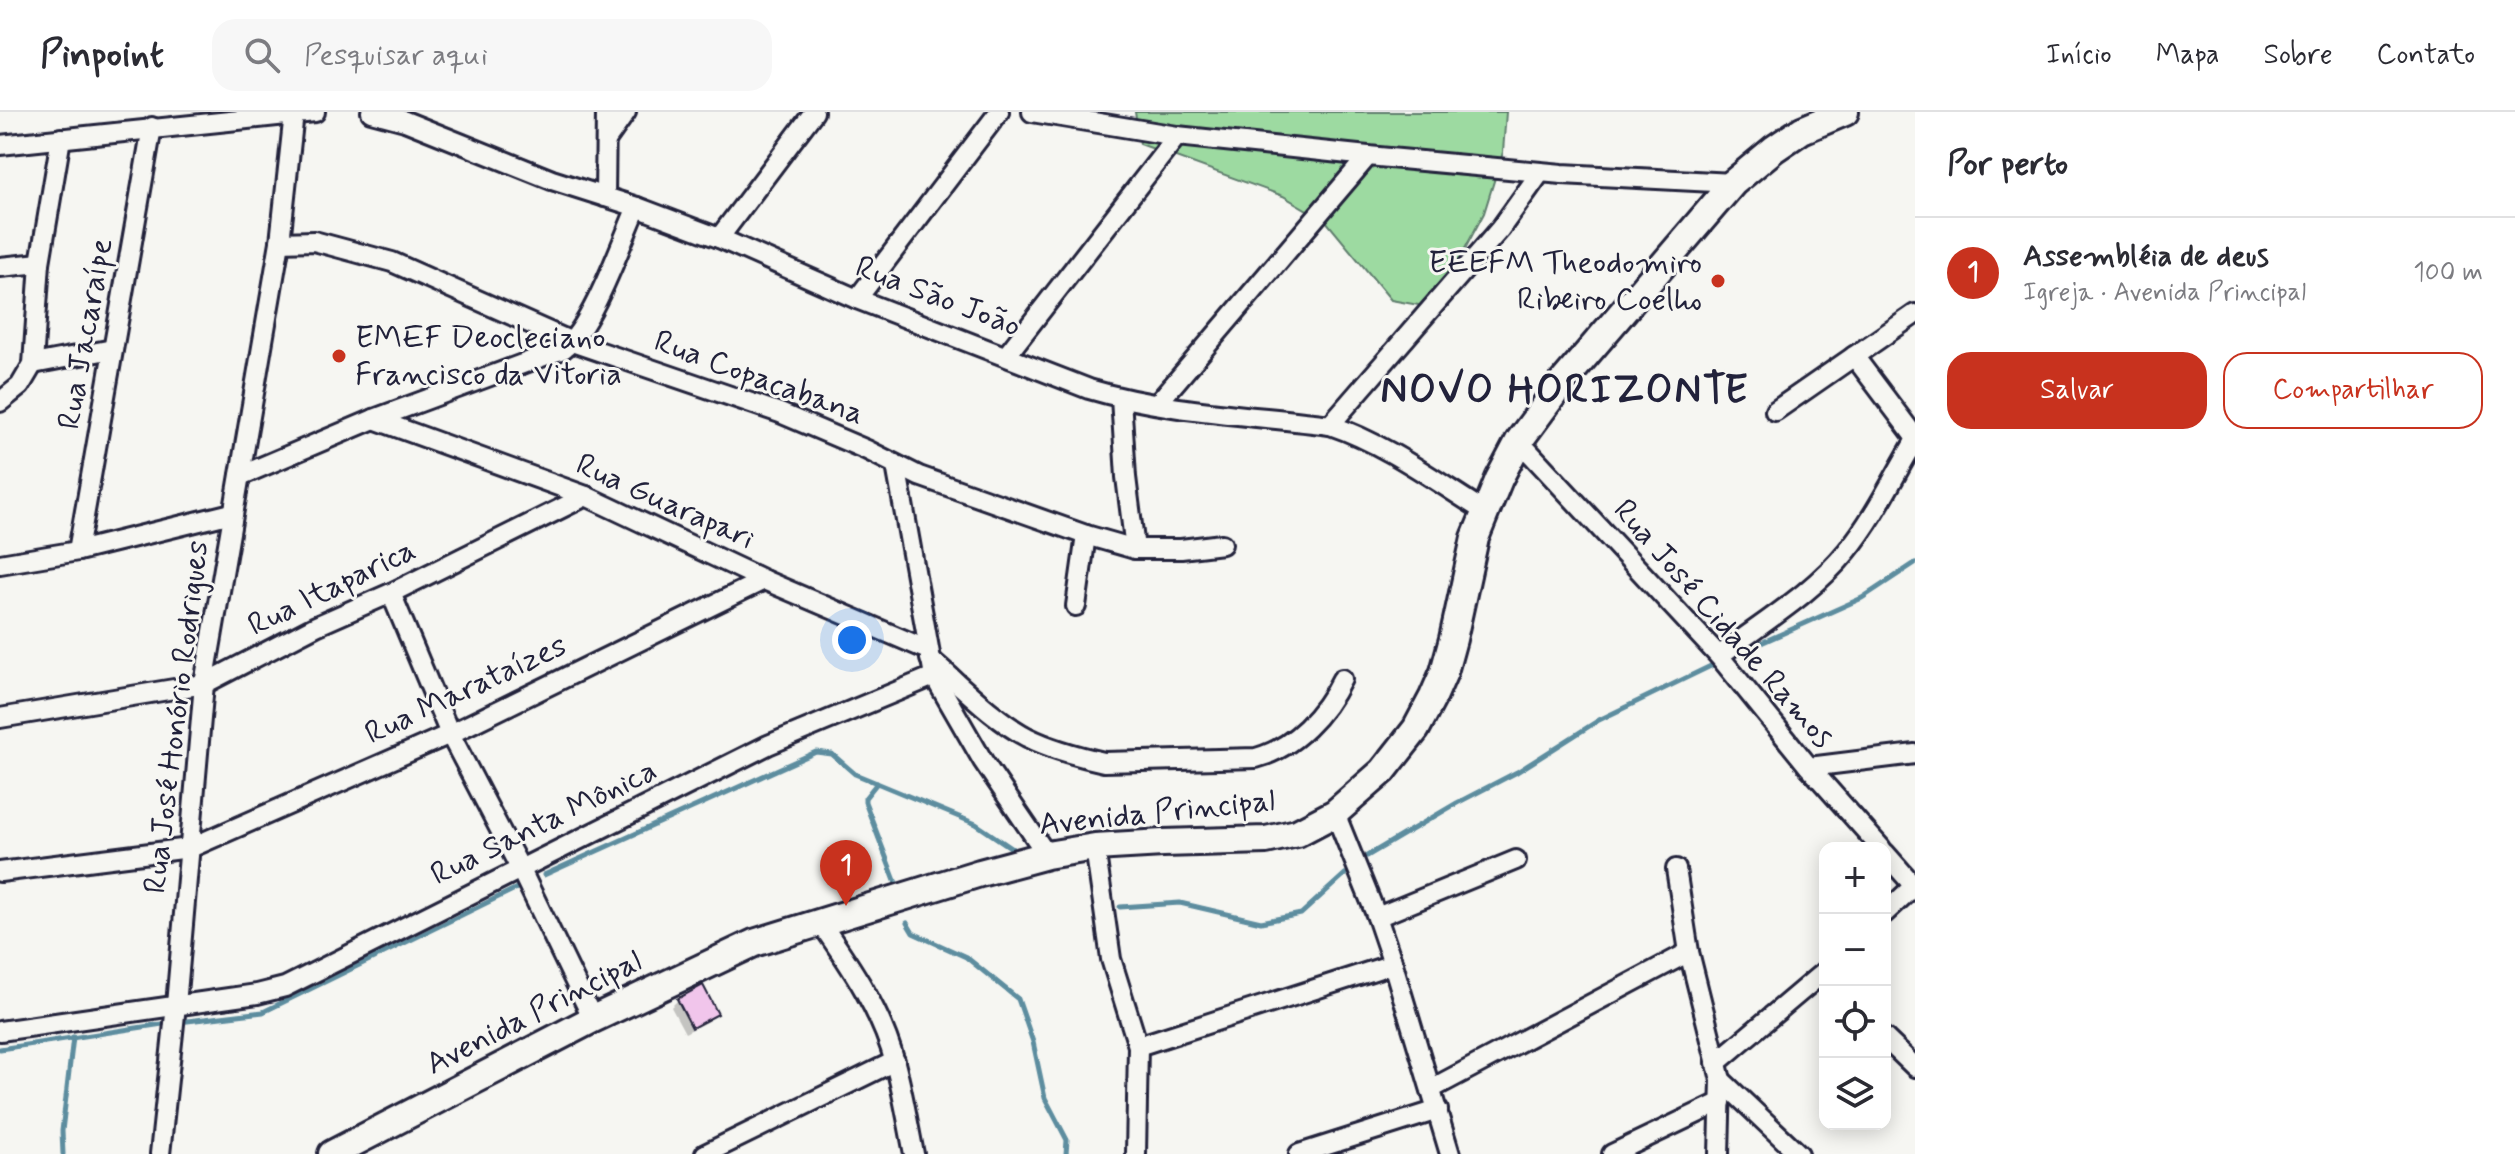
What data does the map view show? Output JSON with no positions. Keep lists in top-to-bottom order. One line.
{"streets":{"street":["Rua São João","Rua Jacaraípe","Rua Copacabana","Rua Guarapari","Rua Itaparica","Rua José Cidade Ramos","Rua Marataízes","Rua José Honório Rodrigues","Avenida Principal","Rua Santa Mônica"]},"crossings":[["Rua São João","Avenida Principal"],["Rua Copacabana","Rua José Honório Rodrigues"],["Rua Guarapari","Rua Itaparica"],["Rua Guarapari","Rua Marataízes"],["Rua Guarapari","Rua Santa Mônica"],["Rua Itaparica","Rua José Honório Rodrigues"],["Rua José Cidade Ramos","Avenida Principal"],["Rua Marataízes","Rua José Honório Rodrigues"],["Rua José Honório Rodrigues","Rua Santa Mônica"]],"districts":["NOVO HORIZONTE"],"places":["EEEFM Theodomiro Ribeiro Coelho","EMEF Deocleciano Francisco da Vitoria"],"page":{"header":"Pinpoint","search":"Pesquisar aqui","nav":["Início","Mapa","Sobre","Contato"],"heading":"Por perto","list":[{"mark":"1","name":"Assembléia de deus","note":"Igreja · Avenida Principal","value":"100 m"}],"buttons":["Salvar","Compartilhar"],"pins":"1","map_buttons":["+","−"]}}
